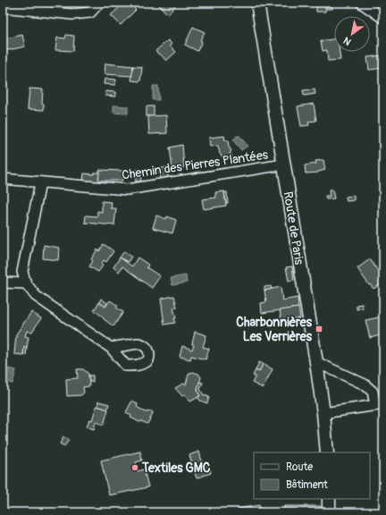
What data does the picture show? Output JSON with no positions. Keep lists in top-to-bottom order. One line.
{"streets":{"main road":["Route de Paris"],"street":["Chemin des Pierres Plantées"]},"crossings":[["Chemin des Pierres Plantées","Route de Paris"]],"places":{"transit":["Charbonnières Les Verrières"],"other":["Textiles GMC"]},"legend":["Route","Bâtiment"],"north":"bottom left"}
